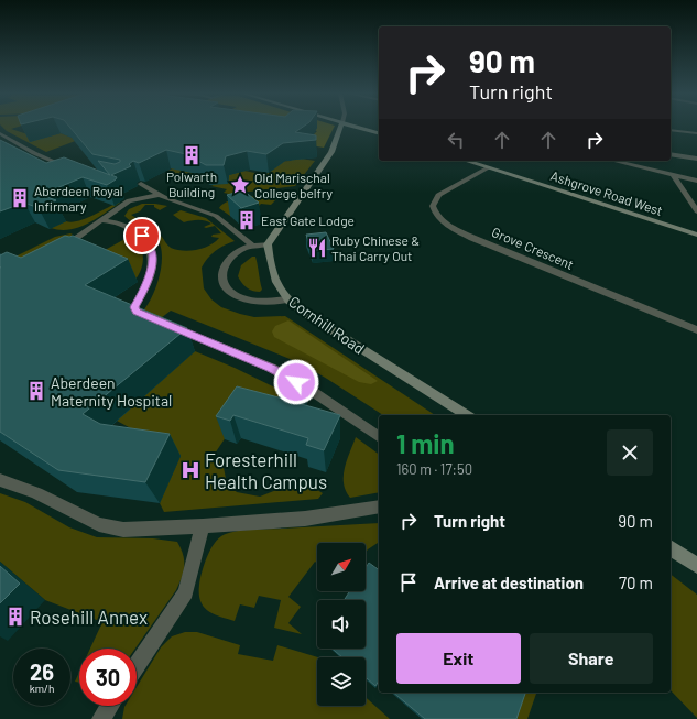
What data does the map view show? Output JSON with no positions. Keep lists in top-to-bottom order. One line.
{"streets":{"street":["Ashgrove Road West","Grove Crescent","Cornhill Road"]},"crossings":[["Ashgrove Road West","Grove Crescent"]],"places":{"building":["Polwarth Building","Aberdeen Royal Infirmary","East Gate Lodge","Aberdeen Maternity Hospital","Rosehill Annex"],"place":["Old Marischal College belfry"],"restaurant":["Ruby Chinese & Thai Carry Out"],"hospital":["Foresterhill Health Campus"]},"north":"top right","page":{"turn":["90 m","Turn right"],"heading":["1 min","160 m · 17:50"],"list":[{"name":"Turn right","value":"90 m"},{"name":"Arrive at destination","value":"70 m"}],"buttons":["Exit","Share"],"speed":"26 km/h","limit":"30"}}
